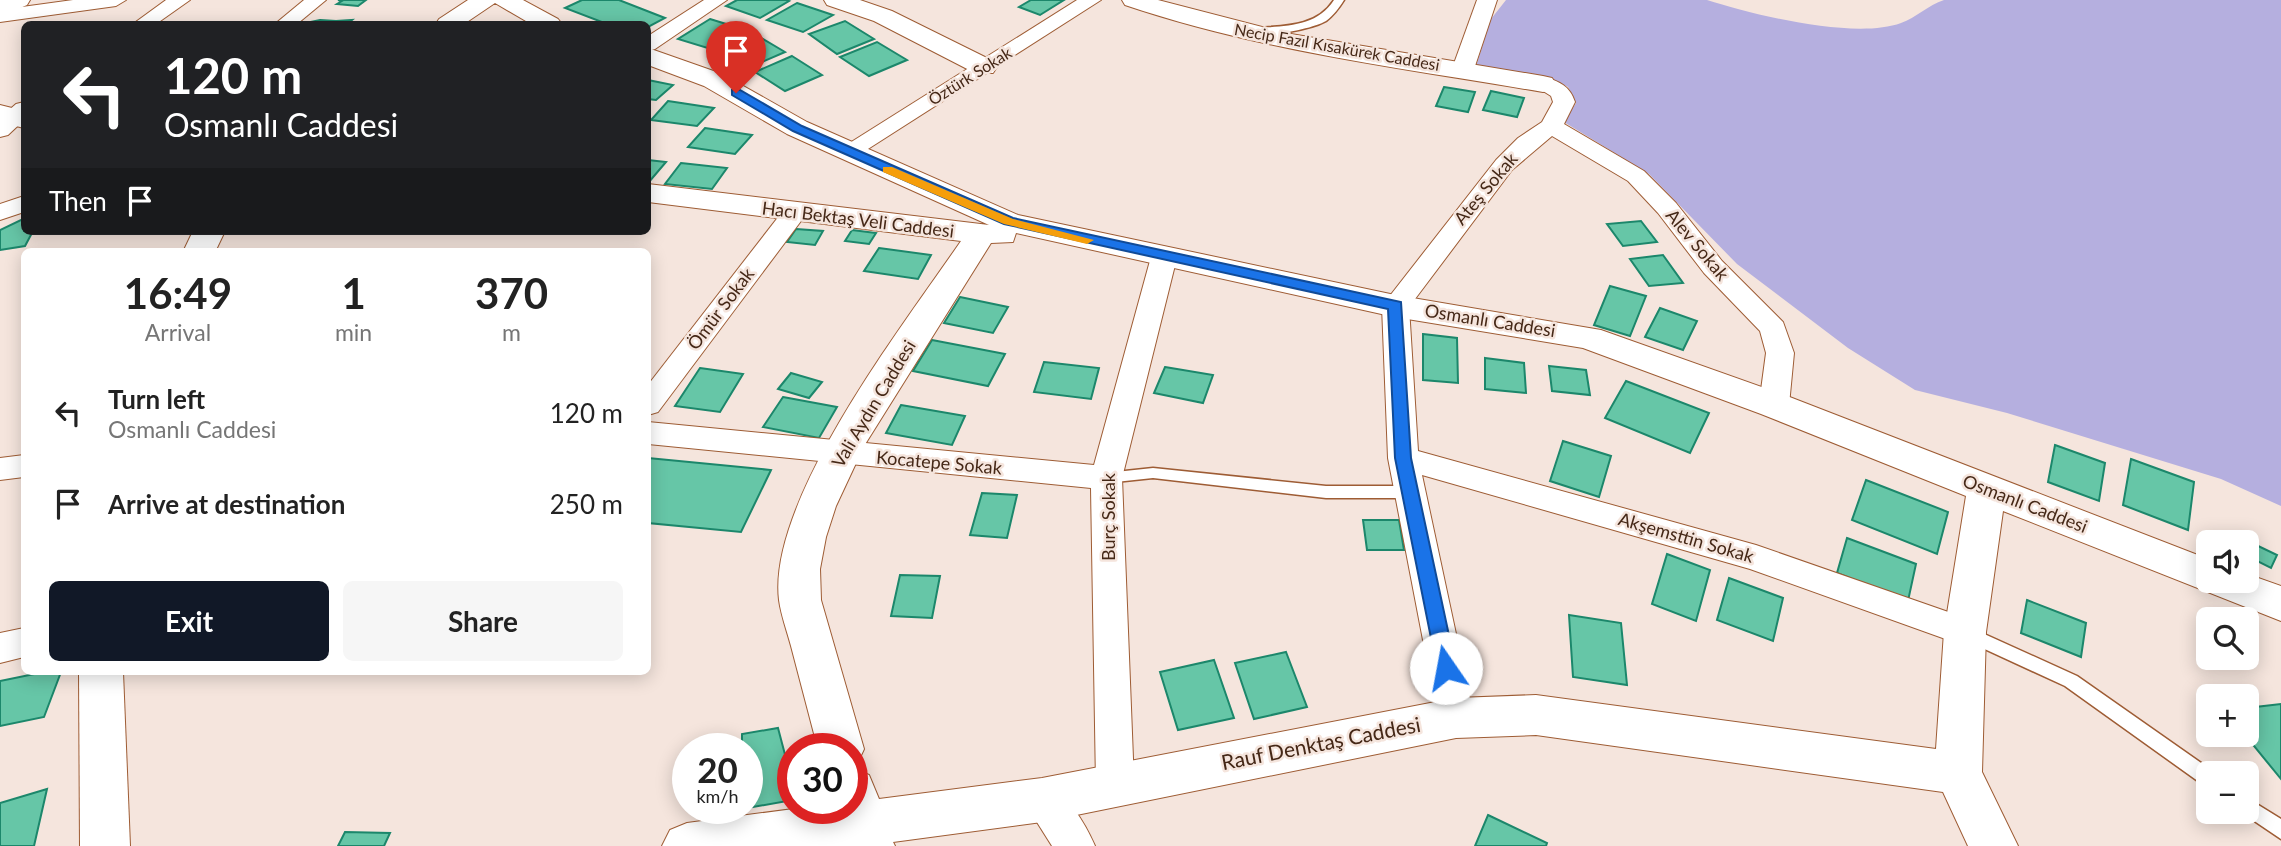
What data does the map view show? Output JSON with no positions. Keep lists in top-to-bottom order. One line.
{"streets":{"street":["Necip Fazıl Kısakürek Caddesi","Öztürk Sokak","Ateş Sokak","Hacı Bektaş Veli Caddesi","Alev Sokak","Ömür Sokak","Osmanlı Caddesi","Vali Aydın Caddesi","Kocatepe Sokak","Burç Sokak","Akşemsttin Sokak","Rauf Denktaş Caddesi"]},"crossings":[["Öztürk Sokak","Osmanlı Caddesi"],["Ateş Sokak","Alev Sokak"],["Ateş Sokak","Osmanlı Caddesi"],["Hacı Bektaş Veli Caddesi","Ömür Sokak"],["Hacı Bektaş Veli Caddesi","Osmanlı Caddesi"],["Hacı Bektaş Veli Caddesi","Vali Aydın Caddesi"],["Alev Sokak","Osmanlı Caddesi"],["Osmanlı Caddesi","Burç Sokak"],["Vali Aydın Caddesi","Kocatepe Sokak"],["Kocatepe Sokak","Burç Sokak"],["Burç Sokak","Rauf Denktaş Caddesi"]],"page":{"turn":["120 m","Osmanlı Caddesi"],"then":"Then","eta":["16:49","Arrival","1","min","370","m"],"list":[{"name":"Turn left","note":"Osmanlı Caddesi","value":"120 m"},{"name":"Arrive at destination","value":"250 m"}],"map_buttons":["+","−"],"buttons":["Exit","Share"],"speed":"20 km/h","limit":"30"}}
